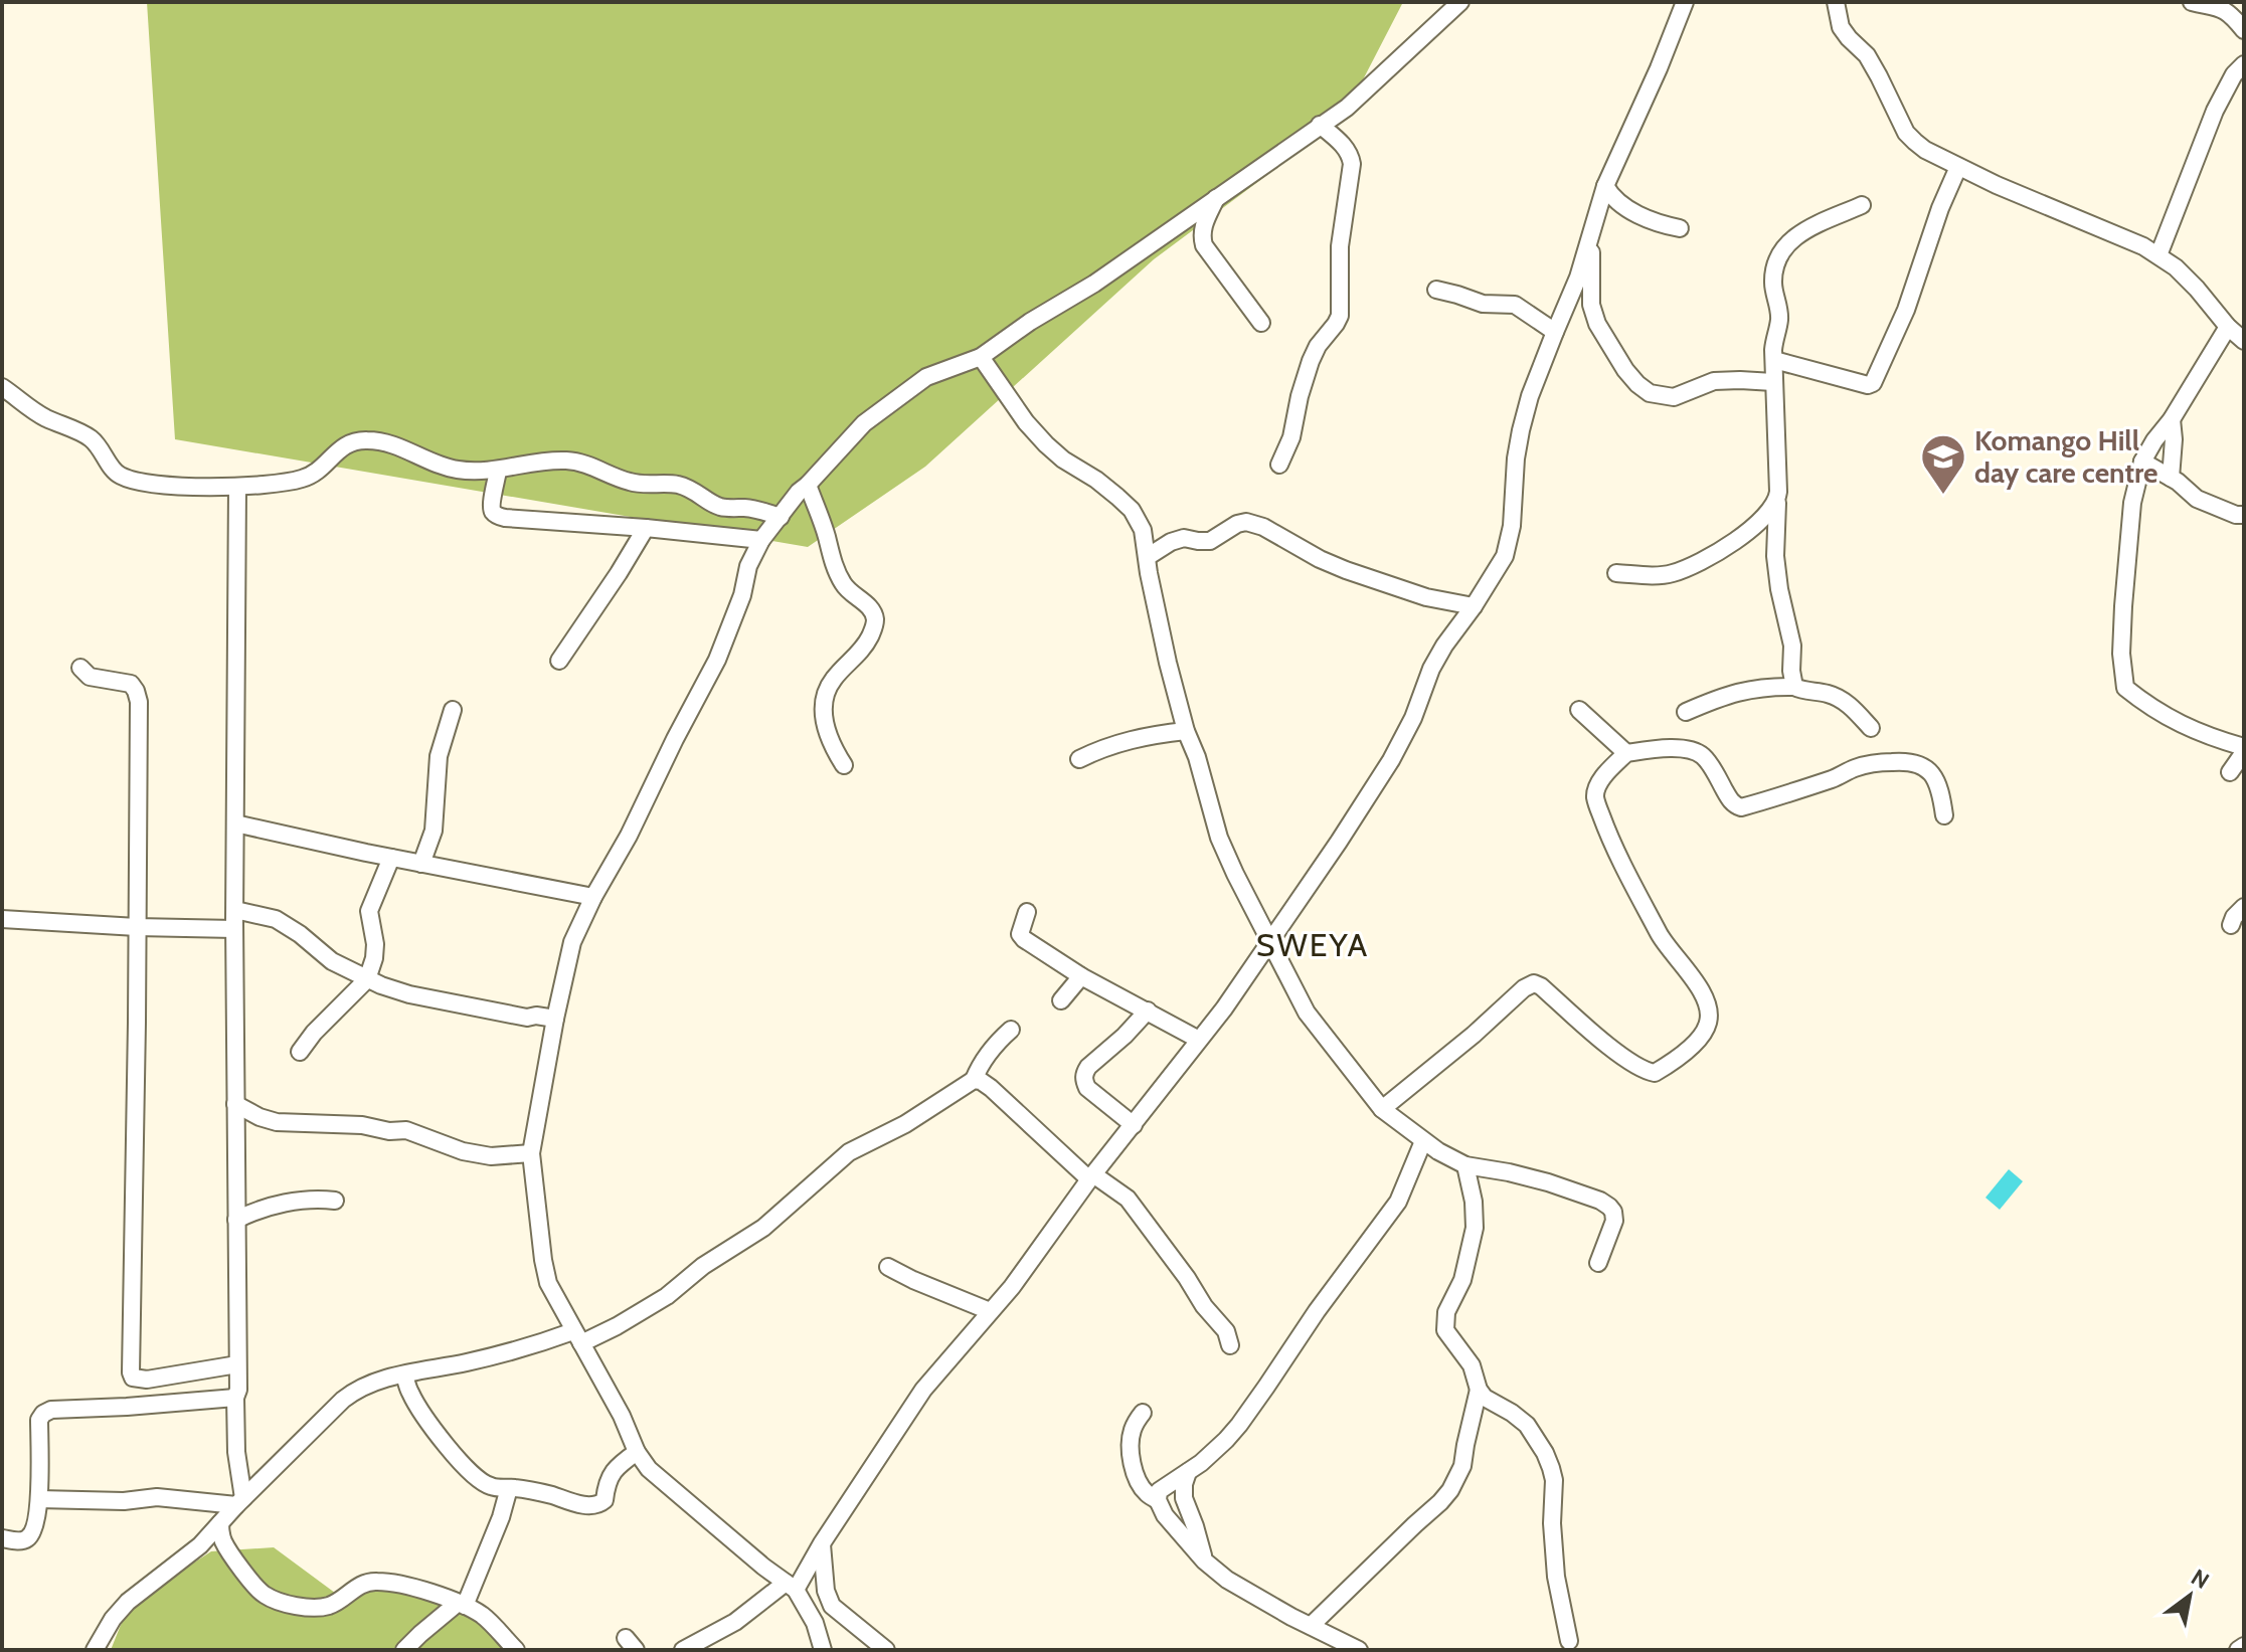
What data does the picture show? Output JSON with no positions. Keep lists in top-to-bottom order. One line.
{"districts":["SWEYA"],"places":{"school or university":["Komango Hill day care centre"]},"north":"top right"}
